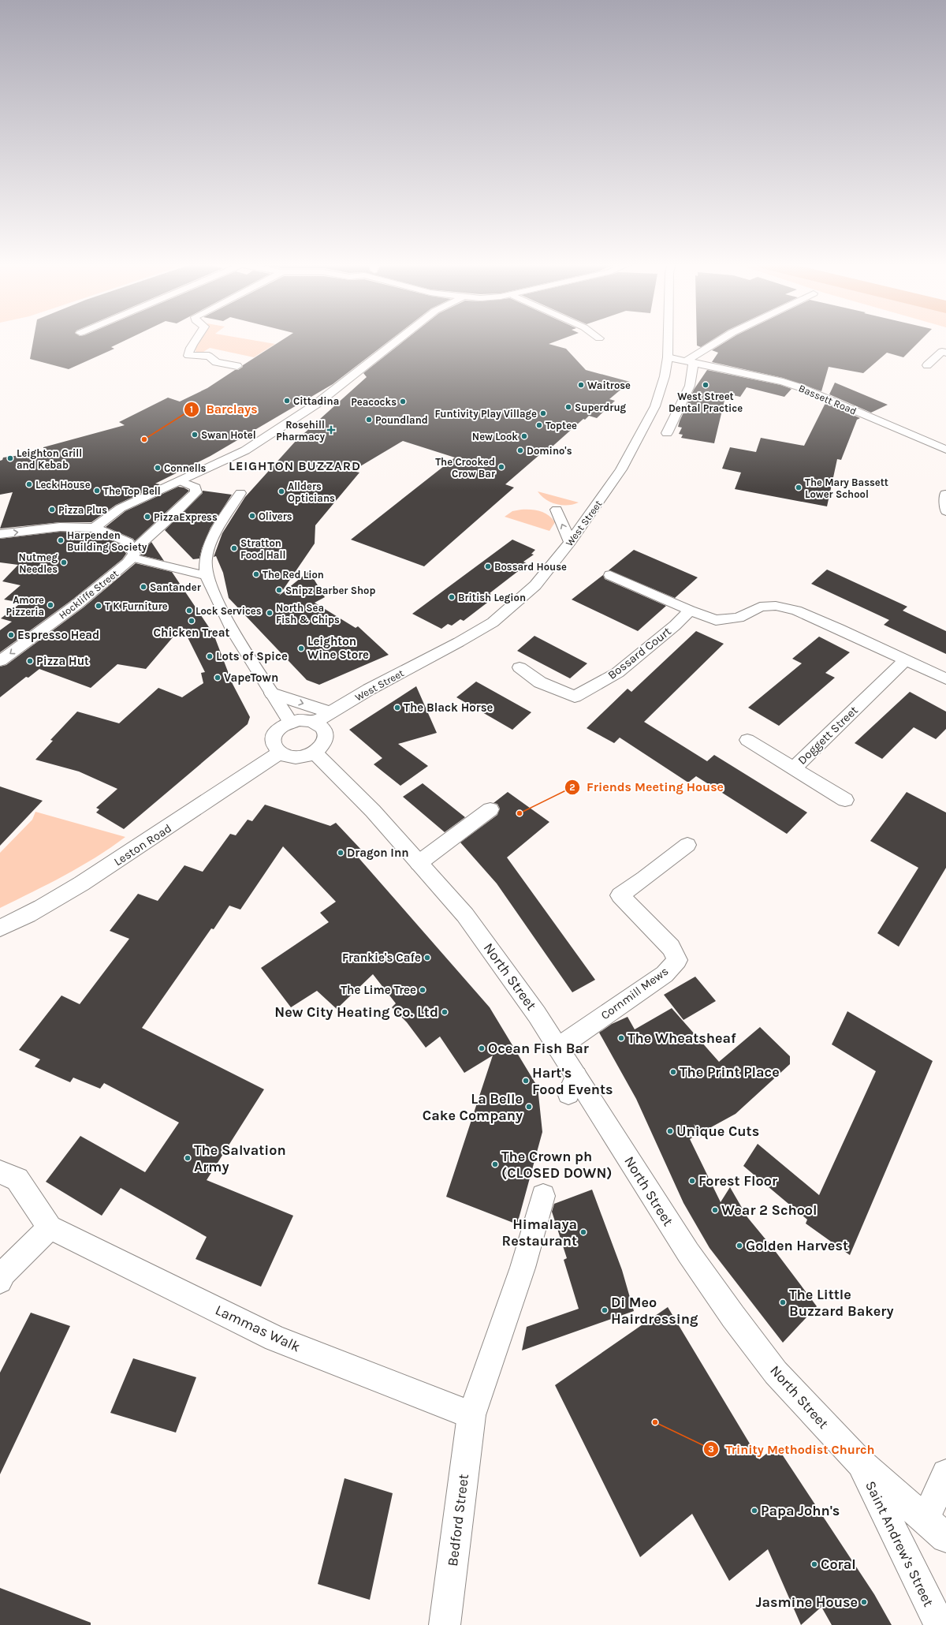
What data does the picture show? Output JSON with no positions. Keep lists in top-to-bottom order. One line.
{"streets":{"street":["Bassett Road","West Street","Hockliffe Street","Bossard Court","Doggett Street","Leston Road","North Street","Cornmill Mews","Lammas Walk","Bedford Street","Saint Andrew's Street"]},"crossings":[["Bassett Road","West Street"],["West Street","Leston Road"],["West Street","North Street"],["Leston Road","North Street"],["North Street","Cornmill Mews"],["North Street","Saint Andrew's Street"],["Lammas Walk","Bedford Street"]],"one_way":["Hockliffe Street"],"districts":["LEIGHTON BUZZARD"],"places":{"other":["Waitrose","West Street Dental Practice","Cittadina","Peacocks","Superdrug","Funtivity Play Village","Poundland","Toptee","Swan Hotel","New Look","Barclays","Domino's","Leighton Grill and Kebab","The Crooked Crow Bar","Connells","Leck House","The Mary Bassett Lower School","The Top Bell","Allders Opticians","Pizza Plus","Olivers","PizzaExpress","Harpenden Building Society","Stratton Food Hall","Nutmeg Needles","Bossard House","The Red Lion","Santander","Snipz Barber Shop","British Legion","Amore Pizzeria","T K Furniture","Lock Services","North Sea Fish & Chips","Chicken Treat","Espresso Head","Leighton Wine Store","Lots of Spice","Pizza Hut","VapeTown","The Black Horse","Friends Meeting House","Dragon Inn","Frankie's Cafe","The Lime Tree","New City Heating Co. Ltd","The Wheatsheaf","Ocean Fish Bar","The Print Place","Hart's Food Events","La Belle Cake Company","Unique Cuts","The Salvation Army","The Crown ph (CLOSED DOWN)","Forest Floor","Wear 2 School","Himalaya Restaurant","Golden Harvest","The Little Buzzard Bakery","Di Meo Hairdressing","Trinity Methodist Church","Papa John's","Coral","Jasmine House"],"health":["Rosehill Pharmacy"]}}
